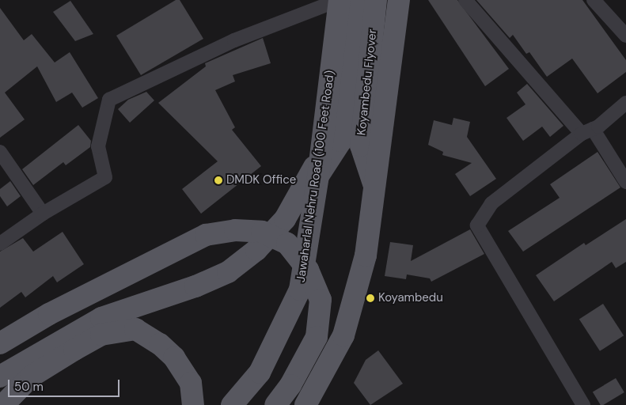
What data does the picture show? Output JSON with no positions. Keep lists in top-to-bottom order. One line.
{"streets":{"main road":["Koyambedu Flyover","Jawaharlal Nehru Road (100 Feet Road)"]},"crossings":[["Koyambedu Flyover","Jawaharlal Nehru Road (100 Feet Road)"]],"places":["DMDK Office","Koyambedu"],"scale_bar":"50 m"}
